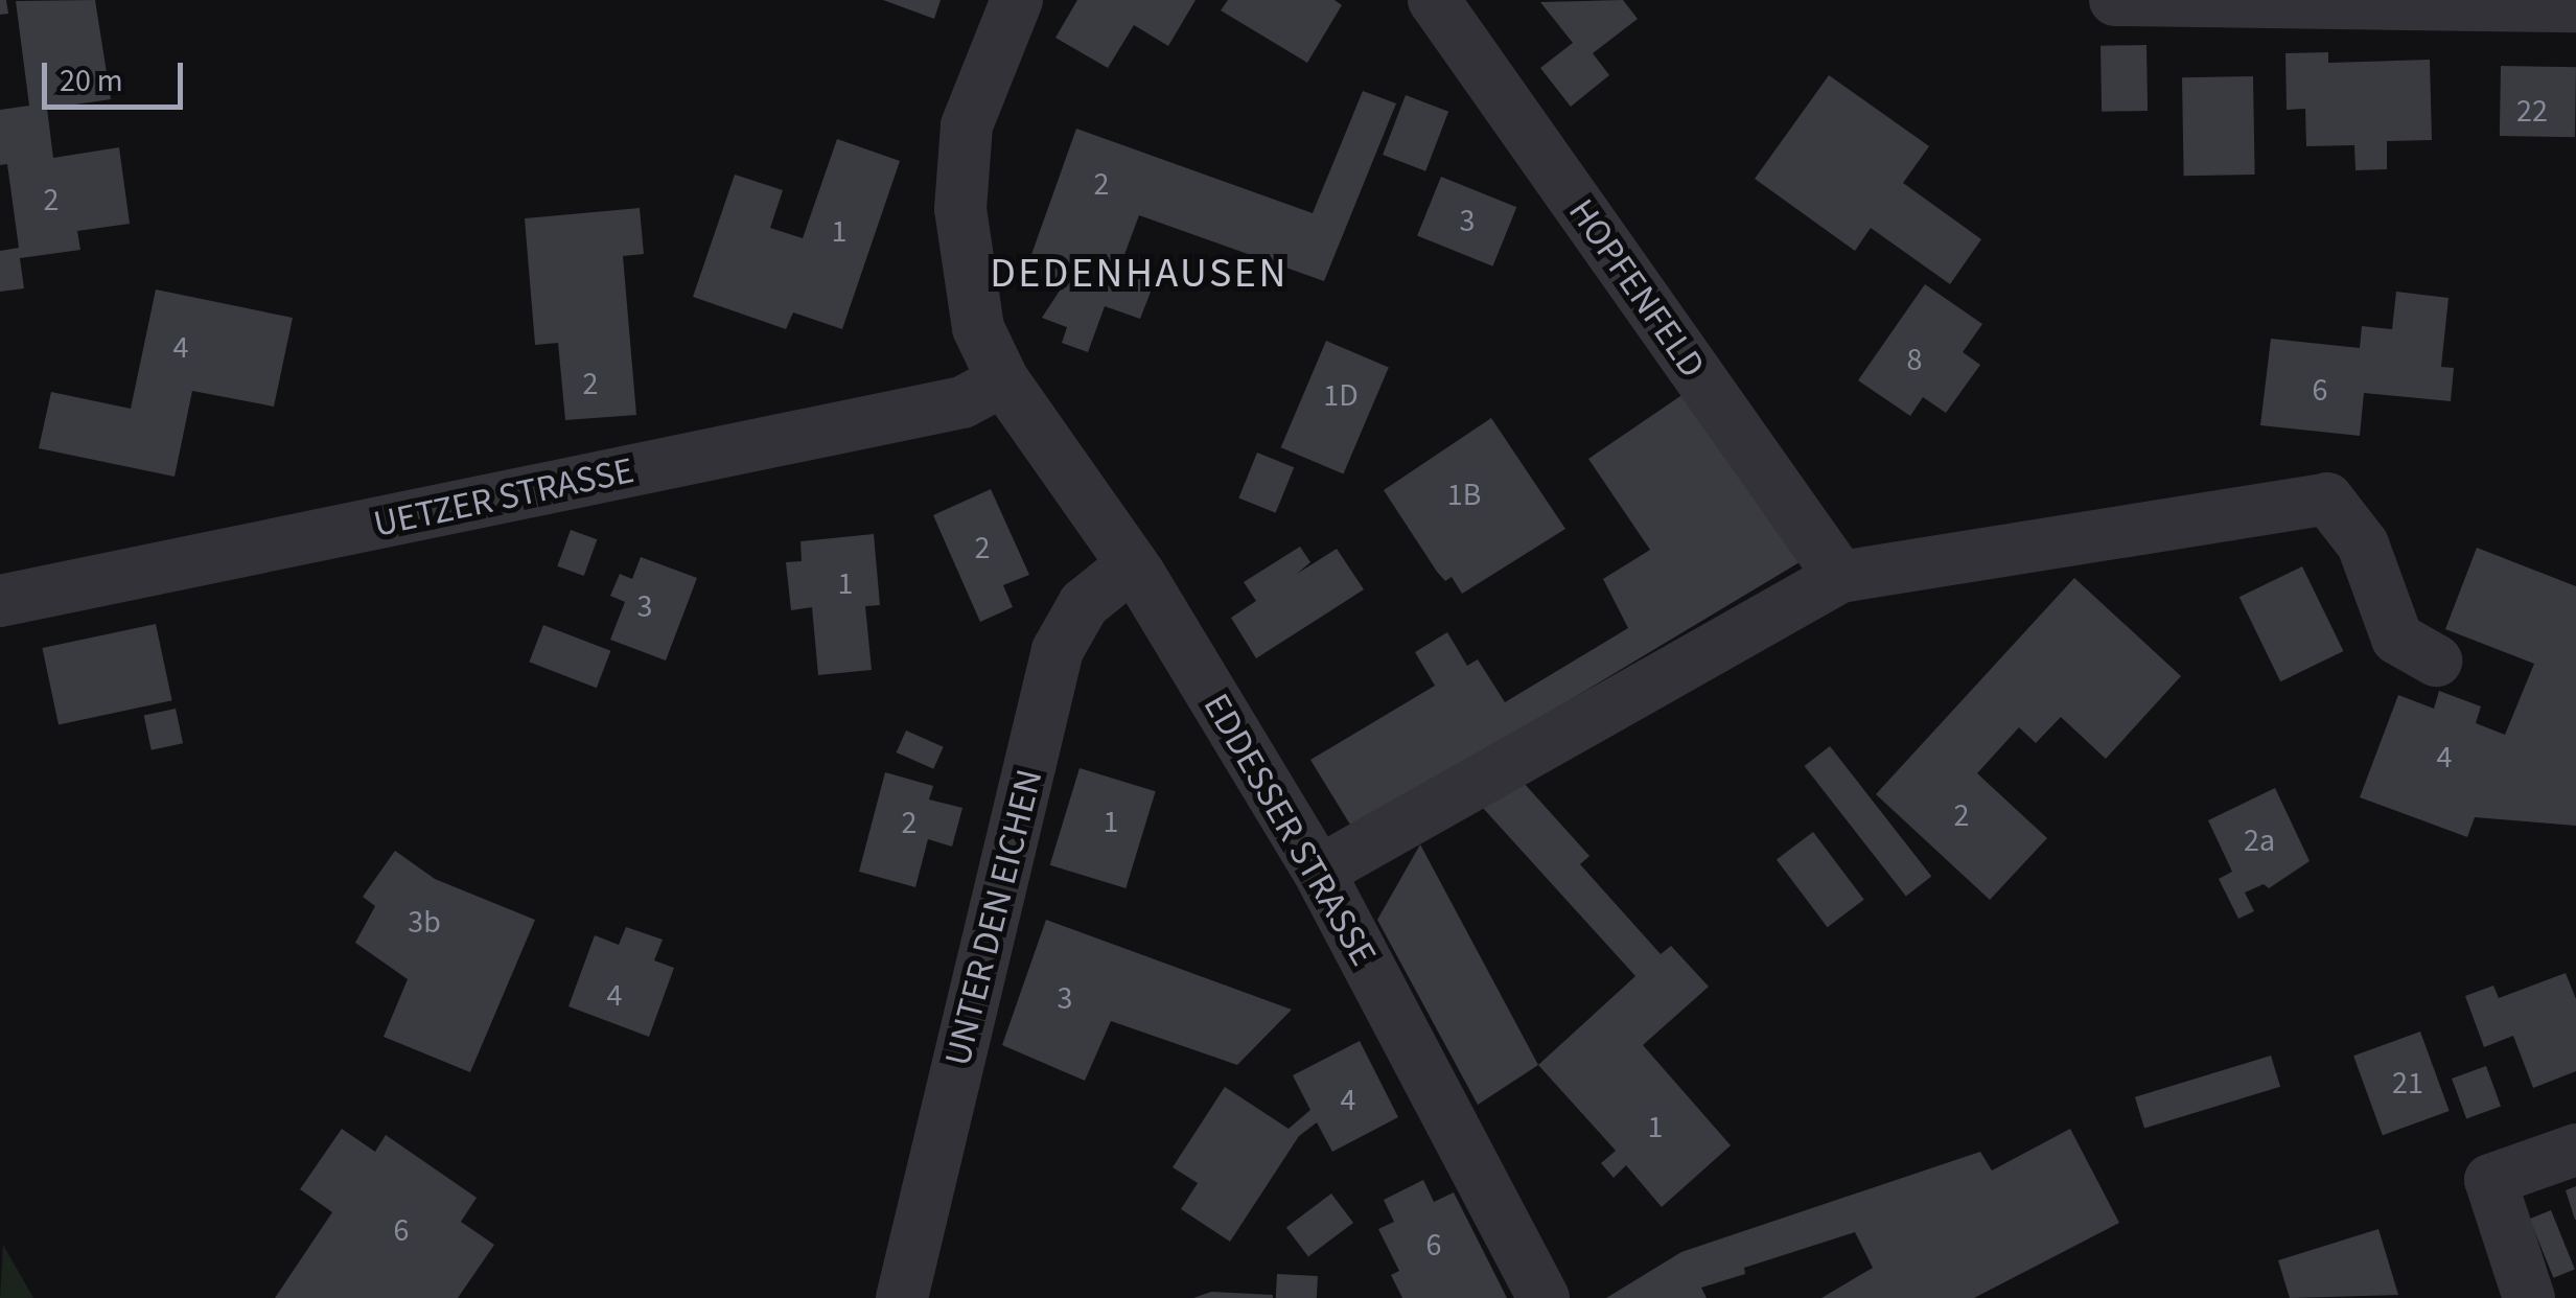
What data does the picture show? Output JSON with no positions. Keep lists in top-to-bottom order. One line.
{"streets":{"street":["HOPFENFELD","UETZER STRASSE","EDDESSER STRASSE","UNTER DEN EICHEN"]},"crossings":[["UETZER STRASSE","EDDESSER STRASSE"],["EDDESSER STRASSE","UNTER DEN EICHEN"]],"districts":["DEDENHAUSEN"],"house_numbers":["22","2","2","3","1","4","8","2","6","1D","1B","2","1","3","4","2","1","2","2a","3b","4","3","21","4","1","6","6"],"scale_bar":"20 m"}
